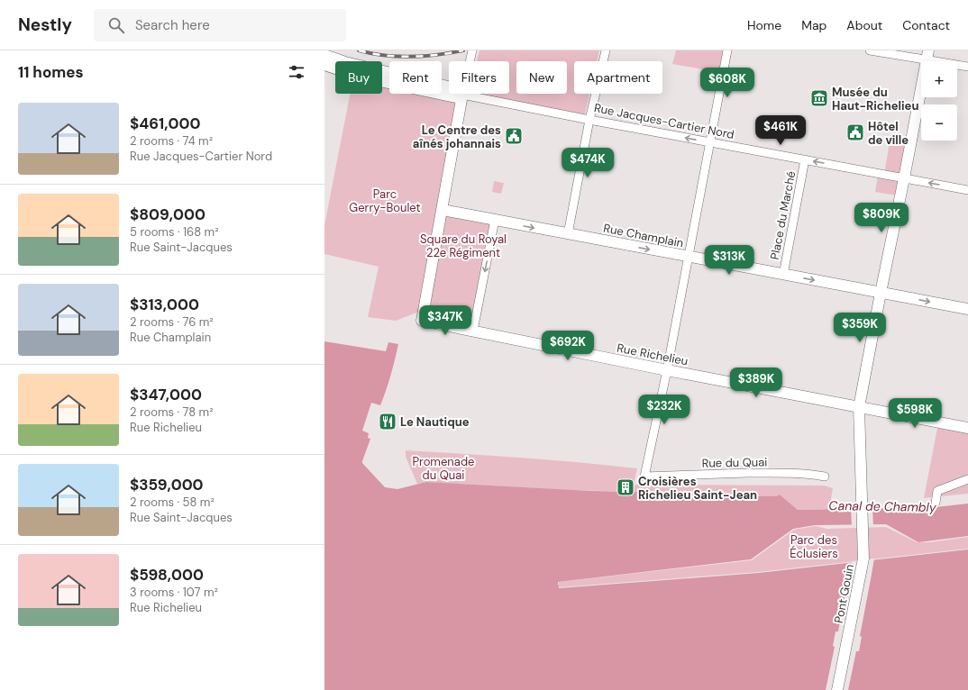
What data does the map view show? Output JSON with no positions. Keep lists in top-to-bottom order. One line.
{"streets":{"street":["Rue Jacques-Cartier Nord","Place du Marché","Rue Champlain","Rue Richelieu","Rue du Quai","Pont Gouin"]},"crossings":[["Rue Jacques-Cartier Nord","Place du Marché"],["Rue Jacques-Cartier Nord","Pont Gouin"],["Place du Marché","Rue Champlain"],["Rue Champlain","Rue Richelieu"],["Rue Champlain","Pont Gouin"],["Rue Richelieu","Rue du Quai"],["Rue Richelieu","Pont Gouin"]],"one_way":["Rue Jacques-Cartier Nord","Rue Champlain"],"water":["Canal de Chambly"],"parks":["Parc Gerry-Boulet","Square du Royal 22e Régiment","Promenade du Quai","Parc des Éclusiers"],"places":{"museum":["Musée du Haut-Richelieu"],"public building":["Hôtel de ville","Le Centre des aînés johannais"],"restaurant":["Le Nautique"],"building":["Croisières Richelieu Saint-Jean"]},"page":{"header":"Nestly","search":"Search here","nav":["Home","Map","About","Contact"],"heading":"11 homes","map_buttons":["+","−"],"chip":["Buy","Rent","Filters","New","Apartment"],"price":["$608K","$461K","$474K","$809K","$313K","$347K","$359K","$692K","$389K","$232K","$598K"],"list":[{"name":"$461,000","note":"2 rooms · 74 m² · Rue Jacques-Cartier Nord"},{"name":"$809,000","note":"5 rooms · 168 m² · Rue Saint-Jacques"},{"name":"$313,000","note":"2 rooms · 76 m² · Rue Champlain"},{"name":"$347,000","note":"2 rooms · 78 m² · Rue Richelieu"},{"name":"$359,000","note":"2 rooms · 58 m² · Rue Saint-Jacques"},{"name":"$598,000","note":"3 rooms · 107 m² · Rue Richelieu"}]}}
